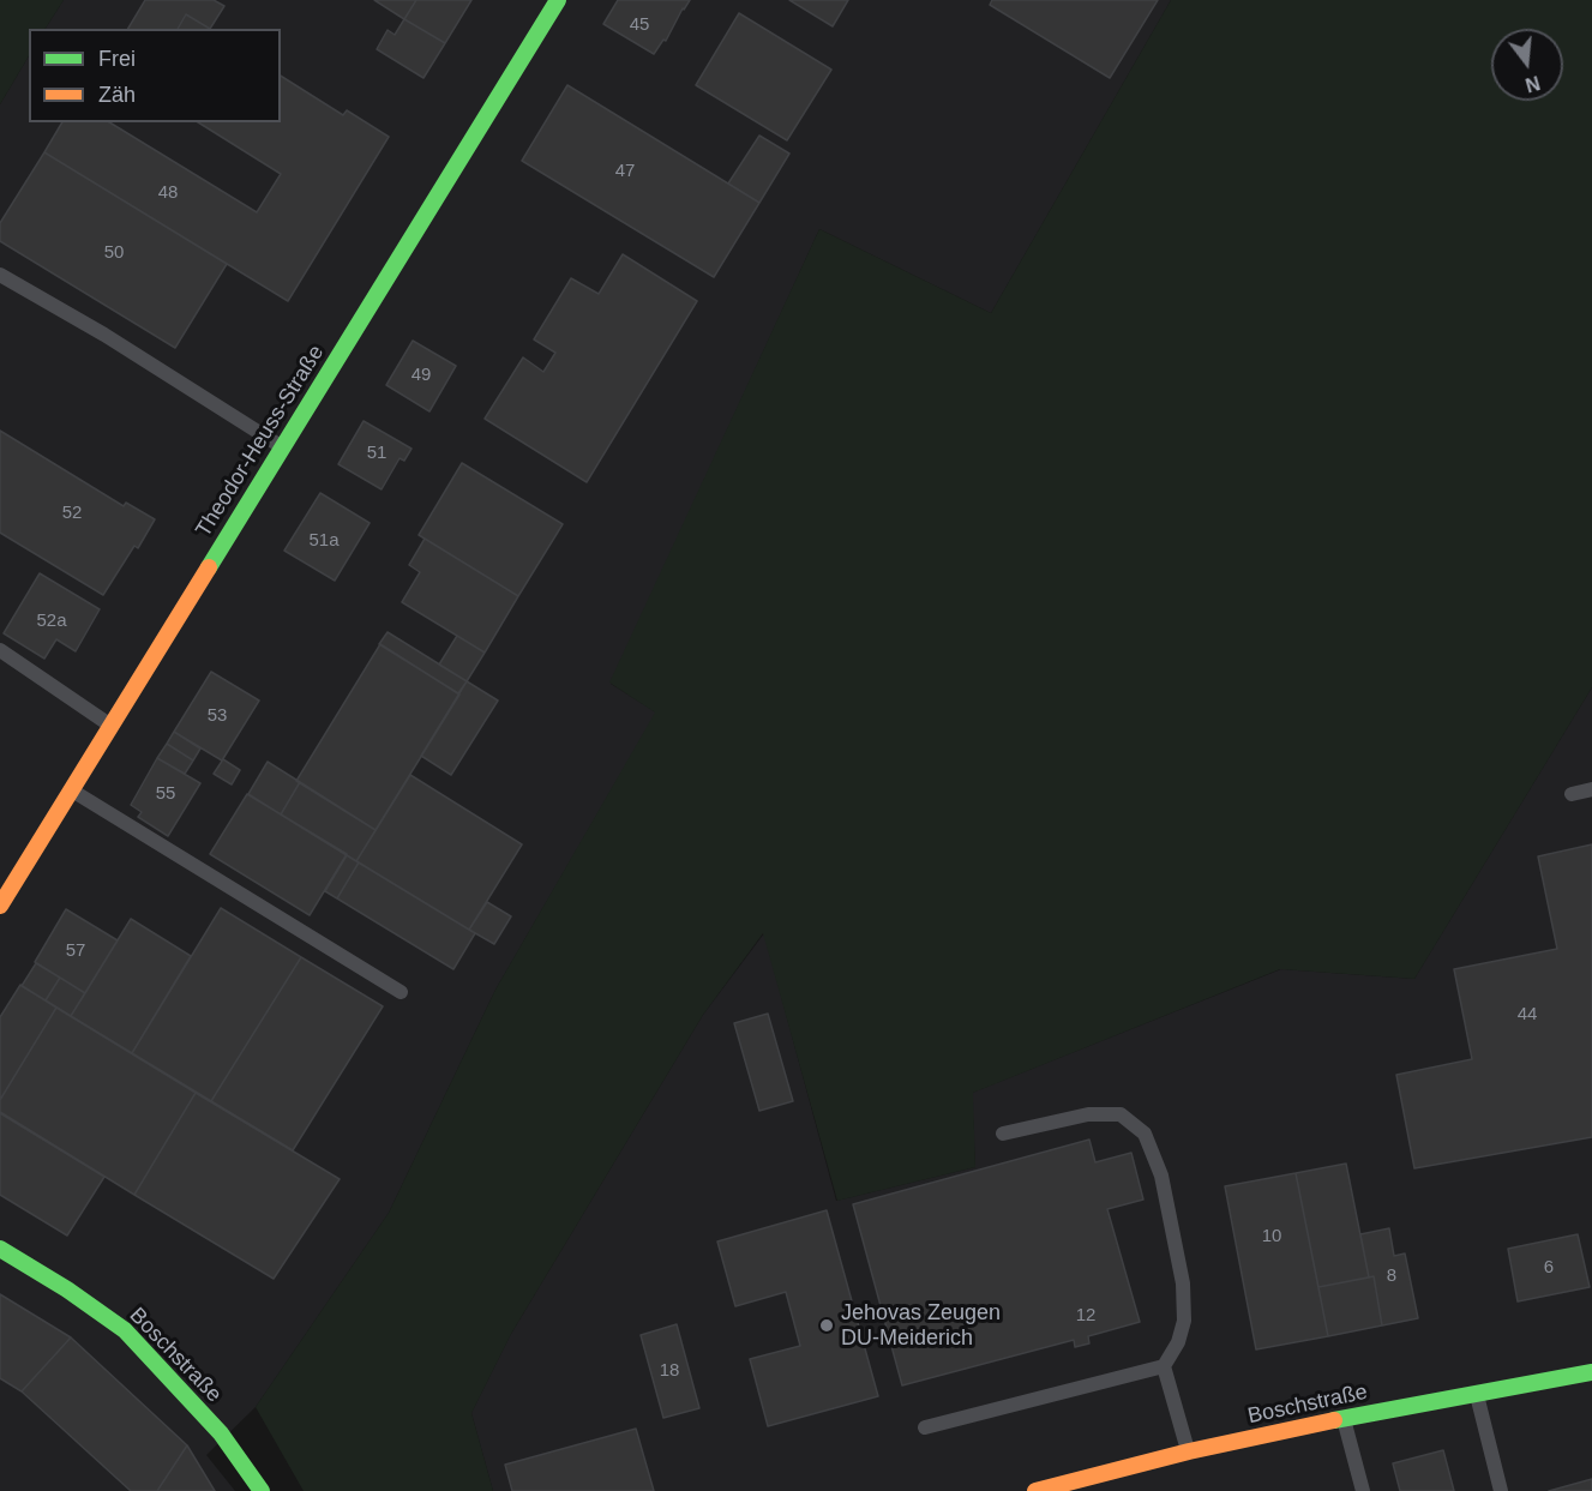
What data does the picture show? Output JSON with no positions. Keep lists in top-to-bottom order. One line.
{"streets":{"street":["Theodor-Heuss-Straße","Boschstraße"]},"places":["Jehovas Zeugen DU-Meiderich"],"house_numbers":["45","47","48","50","49","51","52","51a","52a","53","55","57","44","10","6","8","12","18"],"legend":["Frei","Zäh"],"north":"bottom"}
